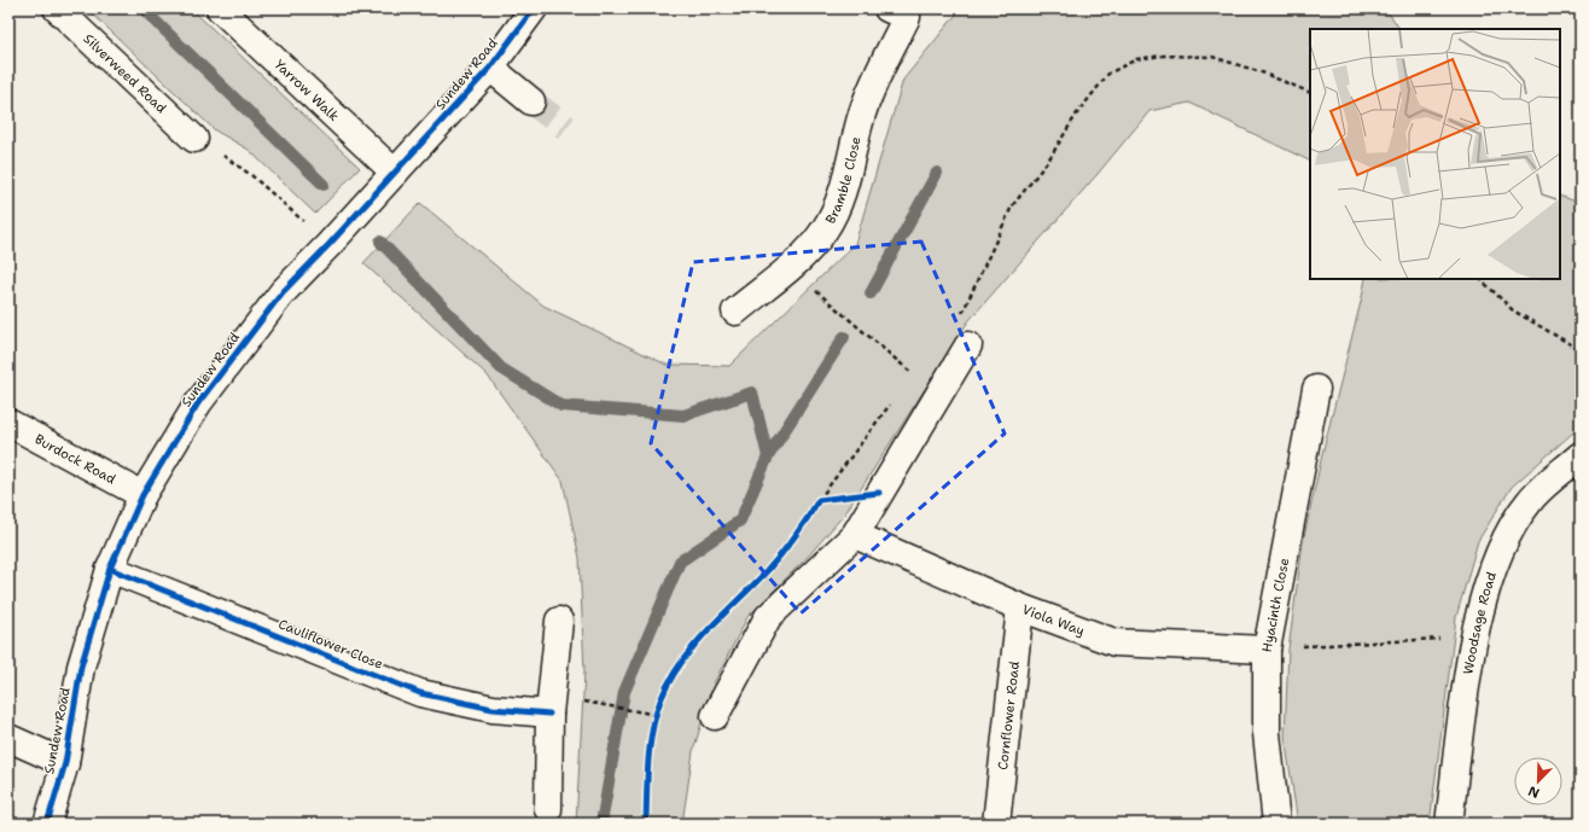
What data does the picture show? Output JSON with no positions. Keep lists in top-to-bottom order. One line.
{"streets":{"street":["Silverweed Road","Sundew Road","Yarrow Walk","Bramble Close","Burdock Road","Hyacinth Close","Viola Way","Woodsage Road","Cauliflower Close","Cornflower Road"]},"crossings":[["Sundew Road","Yarrow Walk"],["Sundew Road","Burdock Road"],["Sundew Road","Cauliflower Close"],["Hyacinth Close","Viola Way"],["Viola Way","Cornflower Road"]],"north":"bottom left"}
